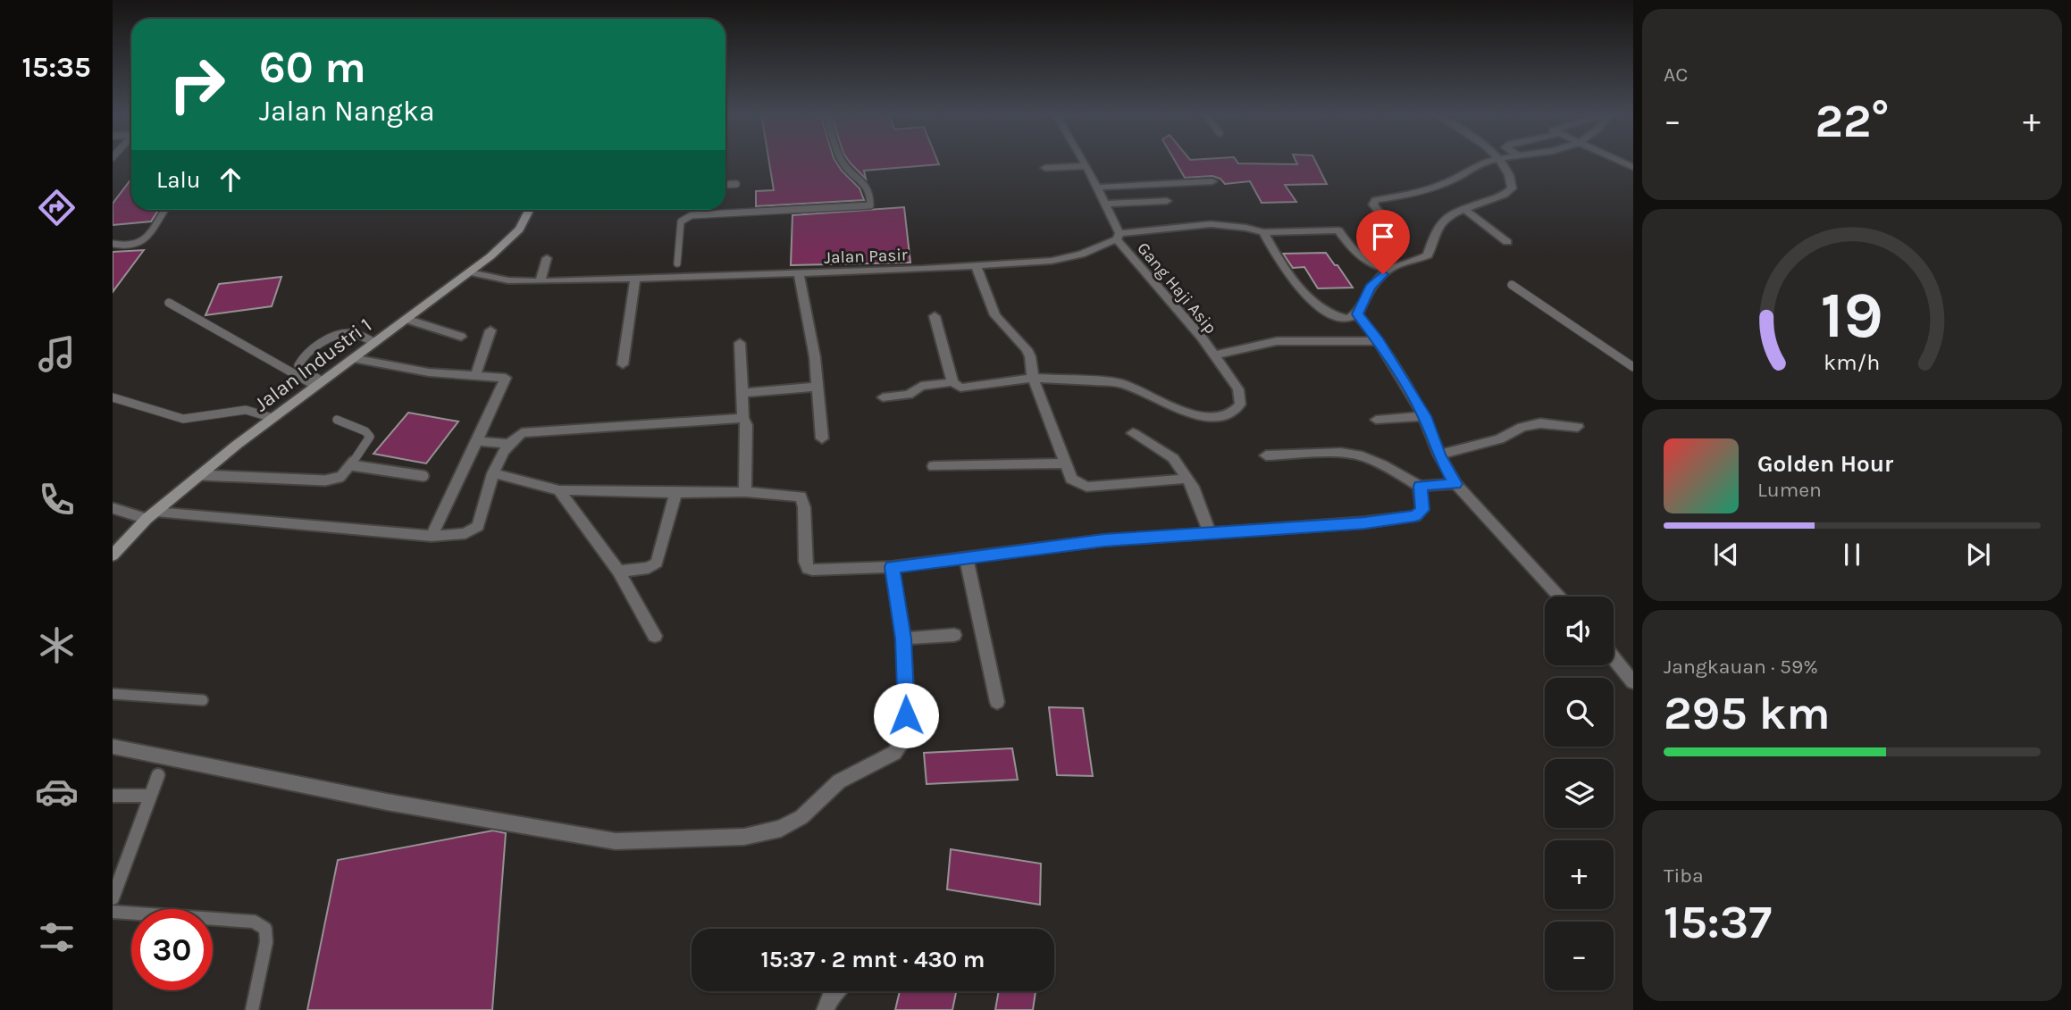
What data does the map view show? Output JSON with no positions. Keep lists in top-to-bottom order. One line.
{"streets":{"street":["Jalan Pasir","Gang Haji Asip","Jalan Industri 1"]},"crossings":[["Jalan Pasir","Gang Haji Asip"],["Jalan Pasir","Jalan Industri 1"]],"page":{"tabs":"15:35","tile":["AC",["Jangkauan · 59%","295 km"],["Tiba","15:37"]],"turn":["60 m","Jalan Nangka"],"heat":["−","22°","+"],"then":"Lalu","song":["Golden Hour","Lumen"],"map_buttons":["+","−"],"limit":"30","trip":"15:37 · 2 mnt · 430 m","gauge":["19","km/h"]}}
